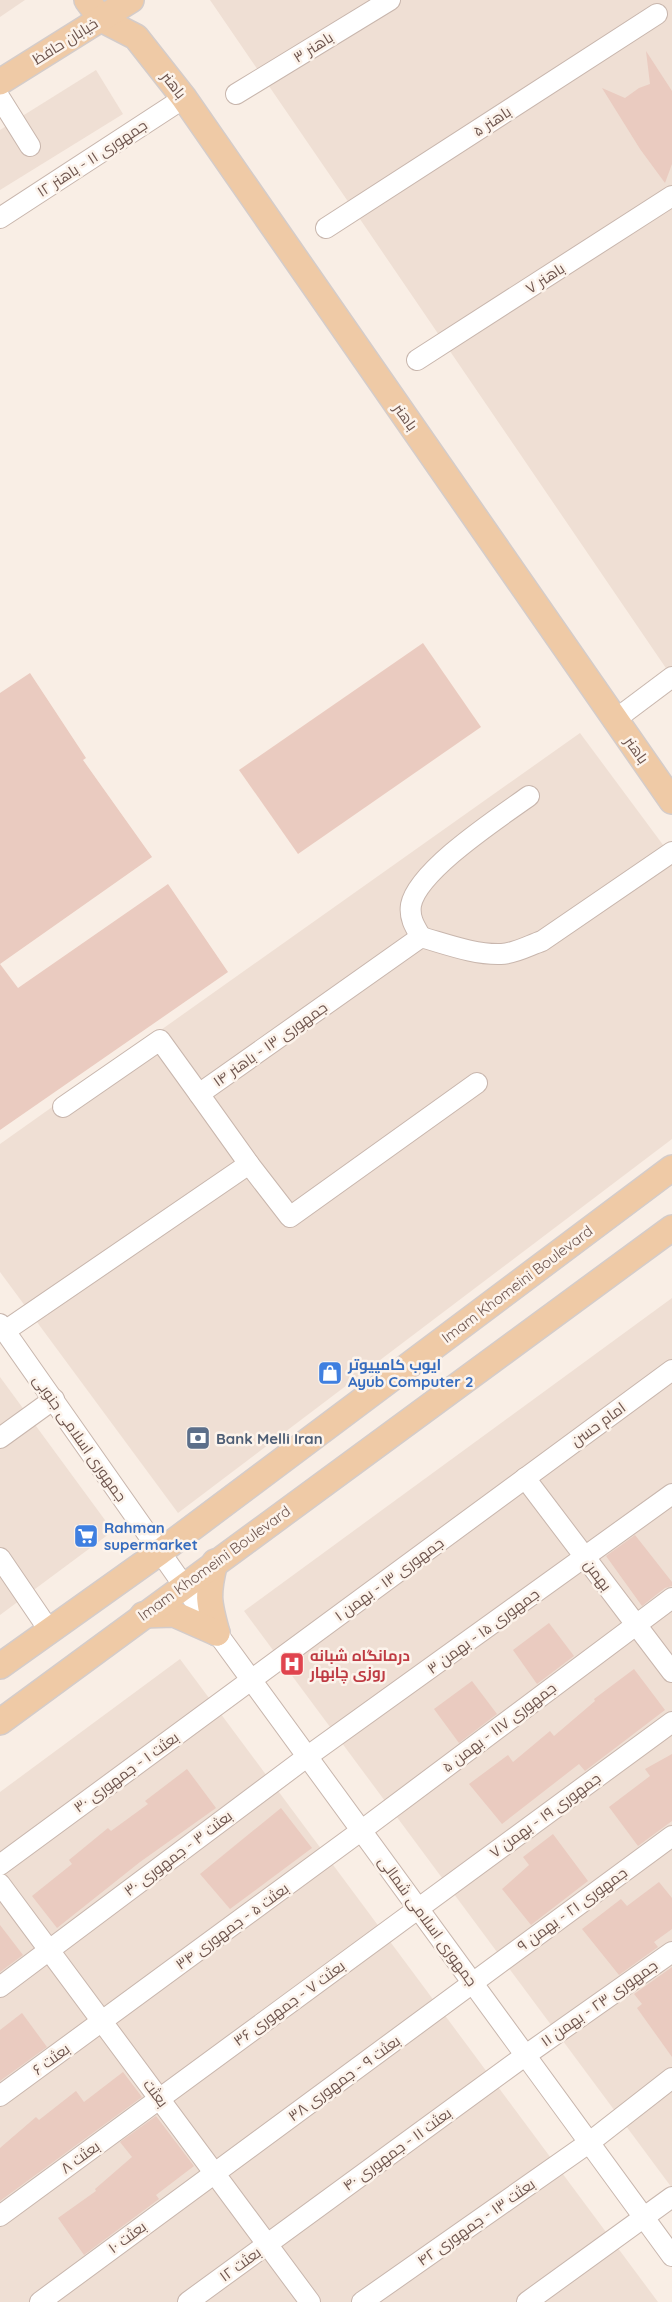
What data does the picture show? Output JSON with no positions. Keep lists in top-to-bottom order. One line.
{"streets":{"main road":["خیابان حافظ","باهنر","Imam Khomeini Boulevard"],"street":["باهنر ۳","باهنر ۵","جمهوری ۱۱ - باهنر ۱۲","باهنر ۷","جمهوری ۱۳ - باهنر ۱۴","امام حسن","جمهوری اسلامی جنوبی","بهمن","جمهوری ۱۳ - بهمن ۱","جمهوری ۱۵ - بهمن ۳","جمهوری ۱۱۷ - بهمن ۵","بعثت ۱ - جمهوری ۳۰","جمهوری ۱۹ - بهمن ۷","بعثت ۳ - جمهوری ۳۰","جمهوری ۲۱ - بهمن ۹","جمهوری اسلامی شمالی","بعثت ۵ - جمهوری ۳۴","بعثت ۷ - جمهوری ۳۶","جمهوری ۲۳ - بهمن ۱۱","بعثت ۶","بعثت ۹ - جمهوری ۳۸","بعثت","بعثت ۱۱ - جمهوری ۴۰","بعثت ۸","بعثت ۱۳ - جمهوری ۴۲","بعثت ۱۰","بعثت ۱۲"]},"crossings":[["باهنر","جمهوری ۱۱ - باهنر ۱۲"],["Imam Khomeini Boulevard","جمهوری اسلامی جنوبی"],["Imam Khomeini Boulevard","جمهوری اسلامی شمالی"],["امام حسن","بهمن"],["امام حسن","جمهوری ۱۳ - بهمن ۱"],["جمهوری اسلامی جنوبی","جمهوری اسلامی شمالی"],["بهمن","جمهوری ۱۳ - بهمن ۱"],["بهمن","جمهوری ۱۵ - بهمن ۳"],["بهمن","جمهوری ۱۱۷ - بهمن ۵"],["جمهوری ۱۳ - بهمن ۱","بعثت ۱ - جمهوری ۳۰"],["جمهوری ۱۳ - بهمن ۱","جمهوری اسلامی شمالی"],["جمهوری ۱۵ - بهمن ۳","بعثت ۳ - جمهوری ۳۰"],["جمهوری ۱۵ - بهمن ۳","جمهوری اسلامی شمالی"],["جمهوری ۱۱۷ - بهمن ۵","جمهوری اسلامی شمالی"],["جمهوری ۱۱۷ - بهمن ۵","بعثت ۵ - جمهوری ۳۴"],["بعثت ۱ - جمهوری ۳۰","جمهوری اسلامی شمالی"],["جمهوری ۱۹ - بهمن ۷","جمهوری اسلامی شمالی"],["جمهوری ۱۹ - بهمن ۷","بعثت ۷ - جمهوری ۳۶"],["بعثت ۳ - جمهوری ۳۰","جمهوری اسلامی شمالی"],["بعثت ۳ - جمهوری ۳۰","بعثت"],["جمهوری ۲۱ - بهمن ۹","جمهوری اسلامی شمالی"],["جمهوری ۲۱ - بهمن ۹","بعثت ۹ - جمهوری ۳۸"],["جمهوری اسلامی شمالی","بعثت ۵ - جمهوری ۳۴"],["جمهوری اسلامی شمالی","بعثت ۷ - جمهوری ۳۶"],["جمهوری اسلامی شمالی","جمهوری ۲۳ - بهمن ۱۱"],["جمهوری اسلامی شمالی","بعثت ۹ - جمهوری ۳۸"],["جمهوری اسلامی شمالی","بعثت ۱۱ - جمهوری ۴۰"],["جمهوری اسلامی شمالی","بعثت ۱۳ - جمهوری ۴۲"],["بعثت ۵ - جمهوری ۳۴","بعثت ۶"],["بعثت ۵ - جمهوری ۳۴","بعثت"],["بعثت ۷ - جمهوری ۳۶","بعثت"],["بعثت ۷ - جمهوری ۳۶","بعثت ۸"],["جمهوری ۲۳ - بهمن ۱۱","بعثت ۱۱ - جمهوری ۴۰"],["بعثت ۶","بعثت"],["بعثت ۹ - جمهوری ۳۸","بعثت"],["بعثت ۹ - جمهوری ۳۸","بعثت ۱۰"],["بعثت","بعثت ۱۱ - جمهوری ۴۰"],["بعثت","بعثت ۸"],["بعثت","بعثت ۱۰"],["بعثت","بعثت ۱۲"],["بعثت ۱۱ - جمهوری ۴۰","بعثت ۱۲"]],"places":{"shop":["ایوب کامپیوتر Ayub Computer 2"],"bank":["Bank Melli Iran"],"supermarket":["Rahman supermarket"],"hospital":["درمانگاه شبانه روزی چابهار"]}}
